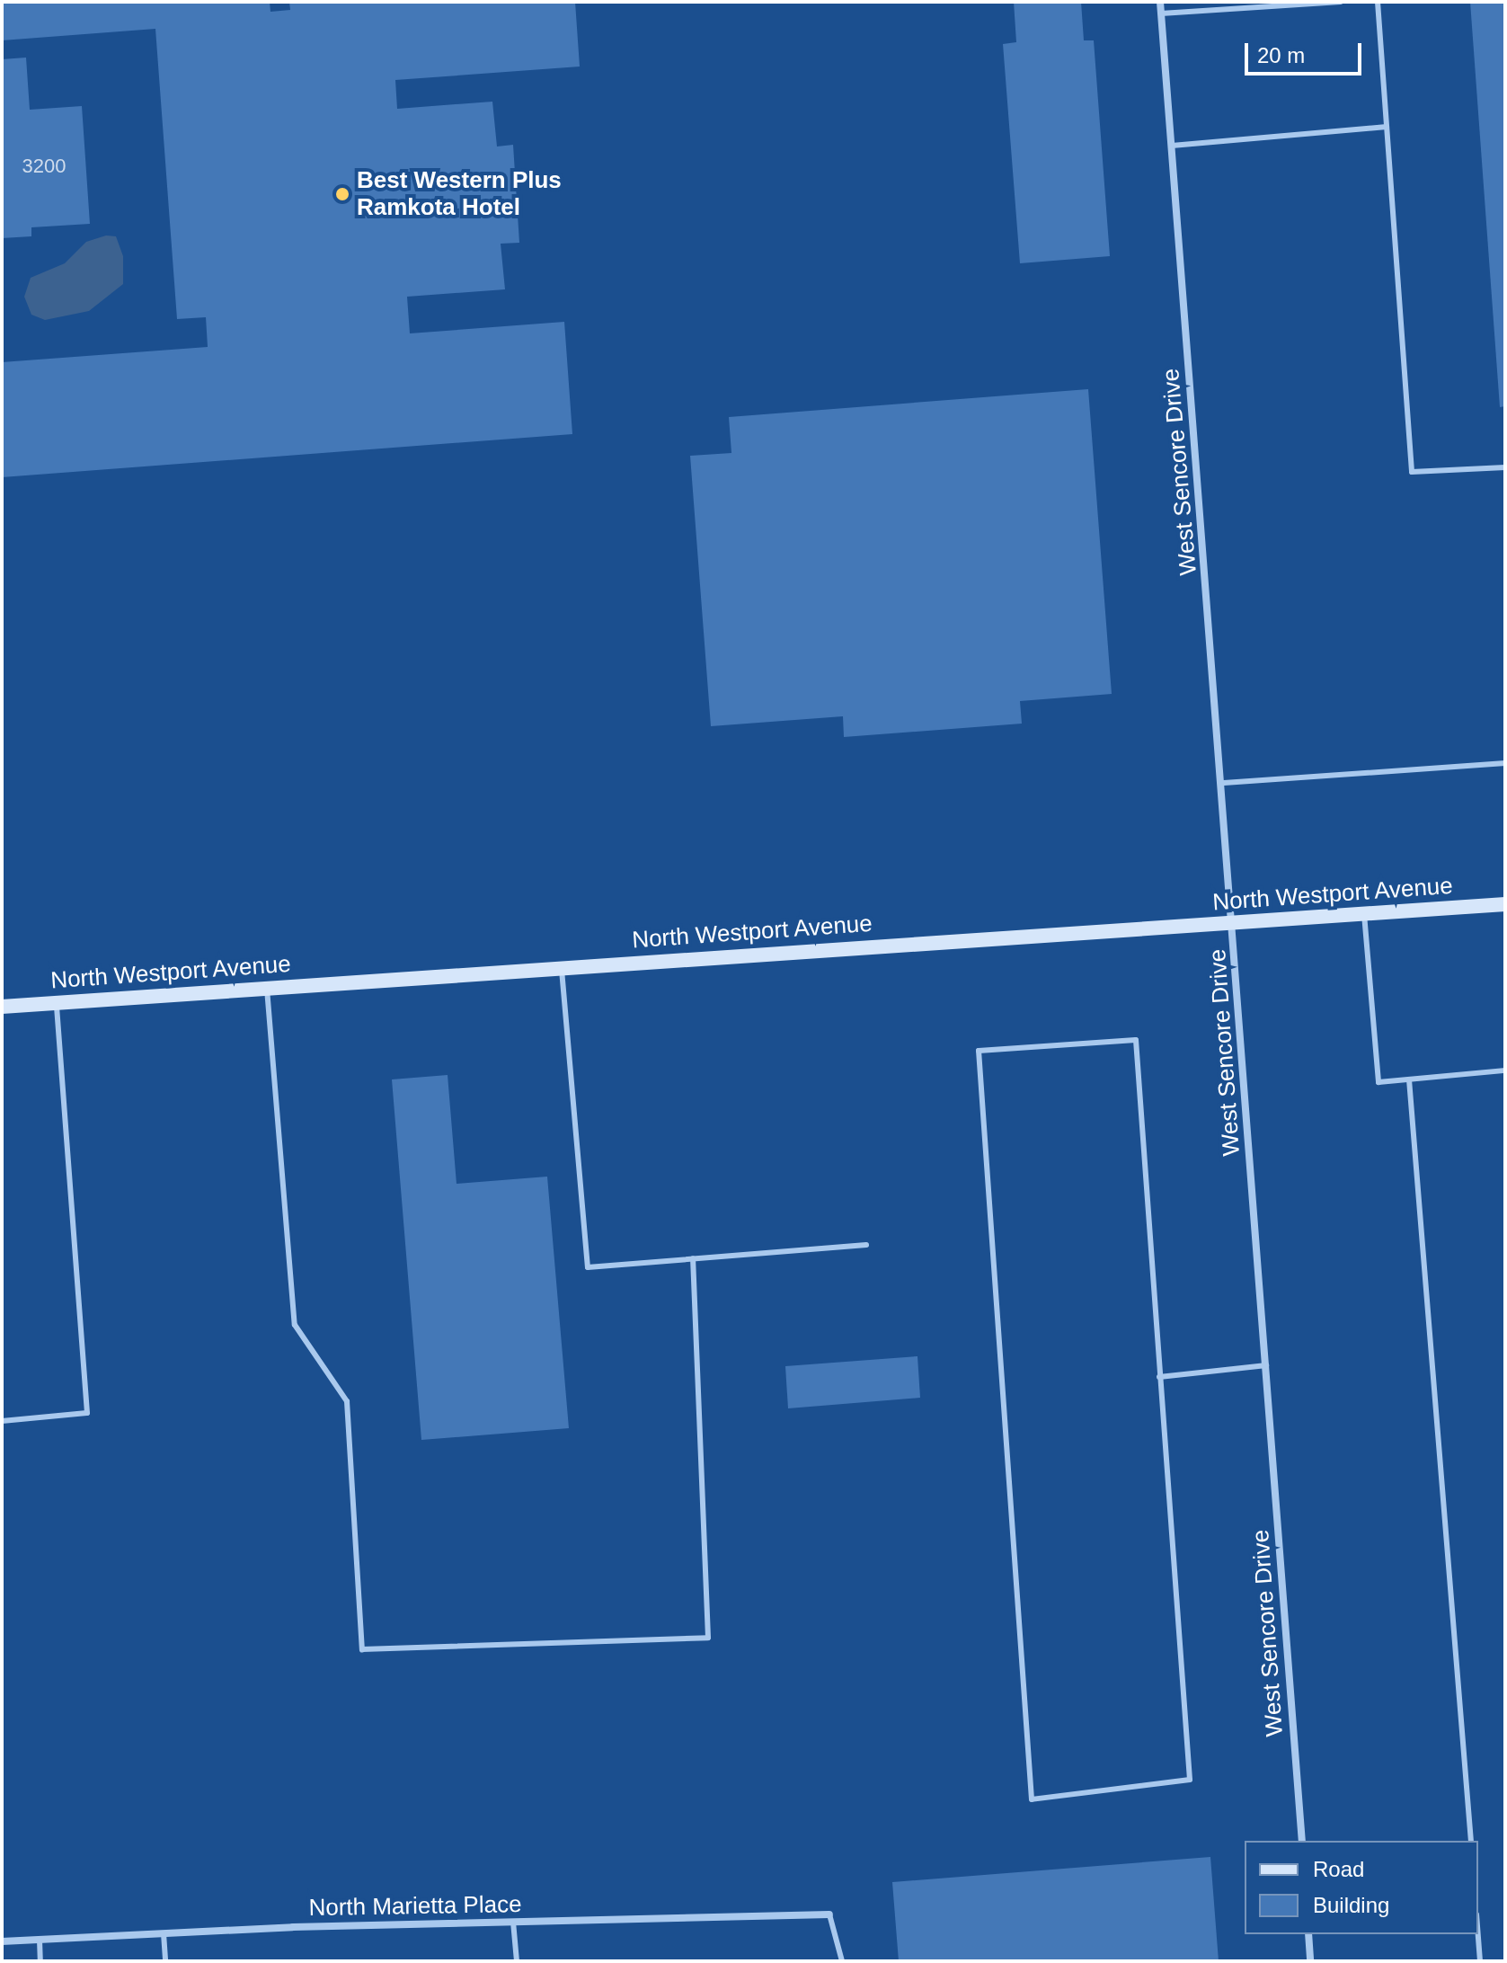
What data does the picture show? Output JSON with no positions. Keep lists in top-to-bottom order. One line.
{"streets":{"main road":["North Westport Avenue"],"street":["West Sencore Drive","North Marietta Place"]},"crossings":[["West Sencore Drive","North Westport Avenue"]],"places":["Best Western Plus Ramkota Hotel"],"house_numbers":["3200"],"legend":["Road","Building"],"scale_bar":"20 m"}
